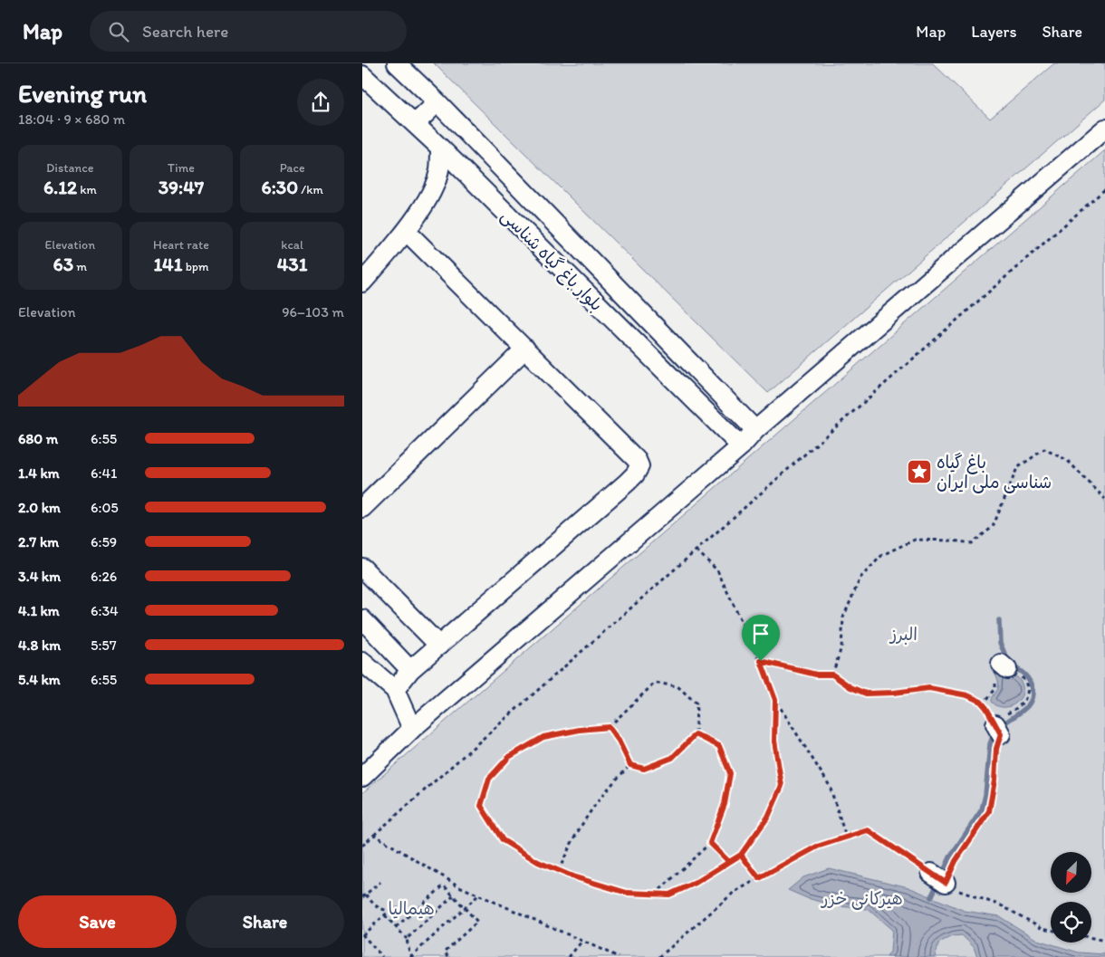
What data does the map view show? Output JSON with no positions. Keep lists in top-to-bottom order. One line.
{"streets":{"street":["بلوار باغ گیاه شناسی"]},"parks":["البرز","هیرکانی خزر","هیمالیا"],"places":{"place":["باغ گیاه‌ شناسی ملی ایران"]},"north":"bottom left","page":{"header":"Map","search":"Search here","nav":["Map","Layers","Share"],"heading":["Evening run","18:04 · 9 × 680 m"],"stats":[["Distance","6.12 km"],["Time","39:47"],["Pace","6:30 /km"],["Elevation","63 m"],["Heart rate","141 bpm"],["kcal","431"]],"chart":["Elevation","96–103 m"],"list":[{"name":"680 m","note":"6:55"},{"name":"1.4 km","note":"6:41"},{"name":"2.0 km","note":"6:05"},{"name":"2.7 km","note":"6:59"},{"name":"3.4 km","note":"6:26"},{"name":"4.1 km","note":"6:34"},{"name":"4.8 km","note":"5:57"},{"name":"5.4 km","note":"6:55"}],"buttons":["Save","Share"]}}
